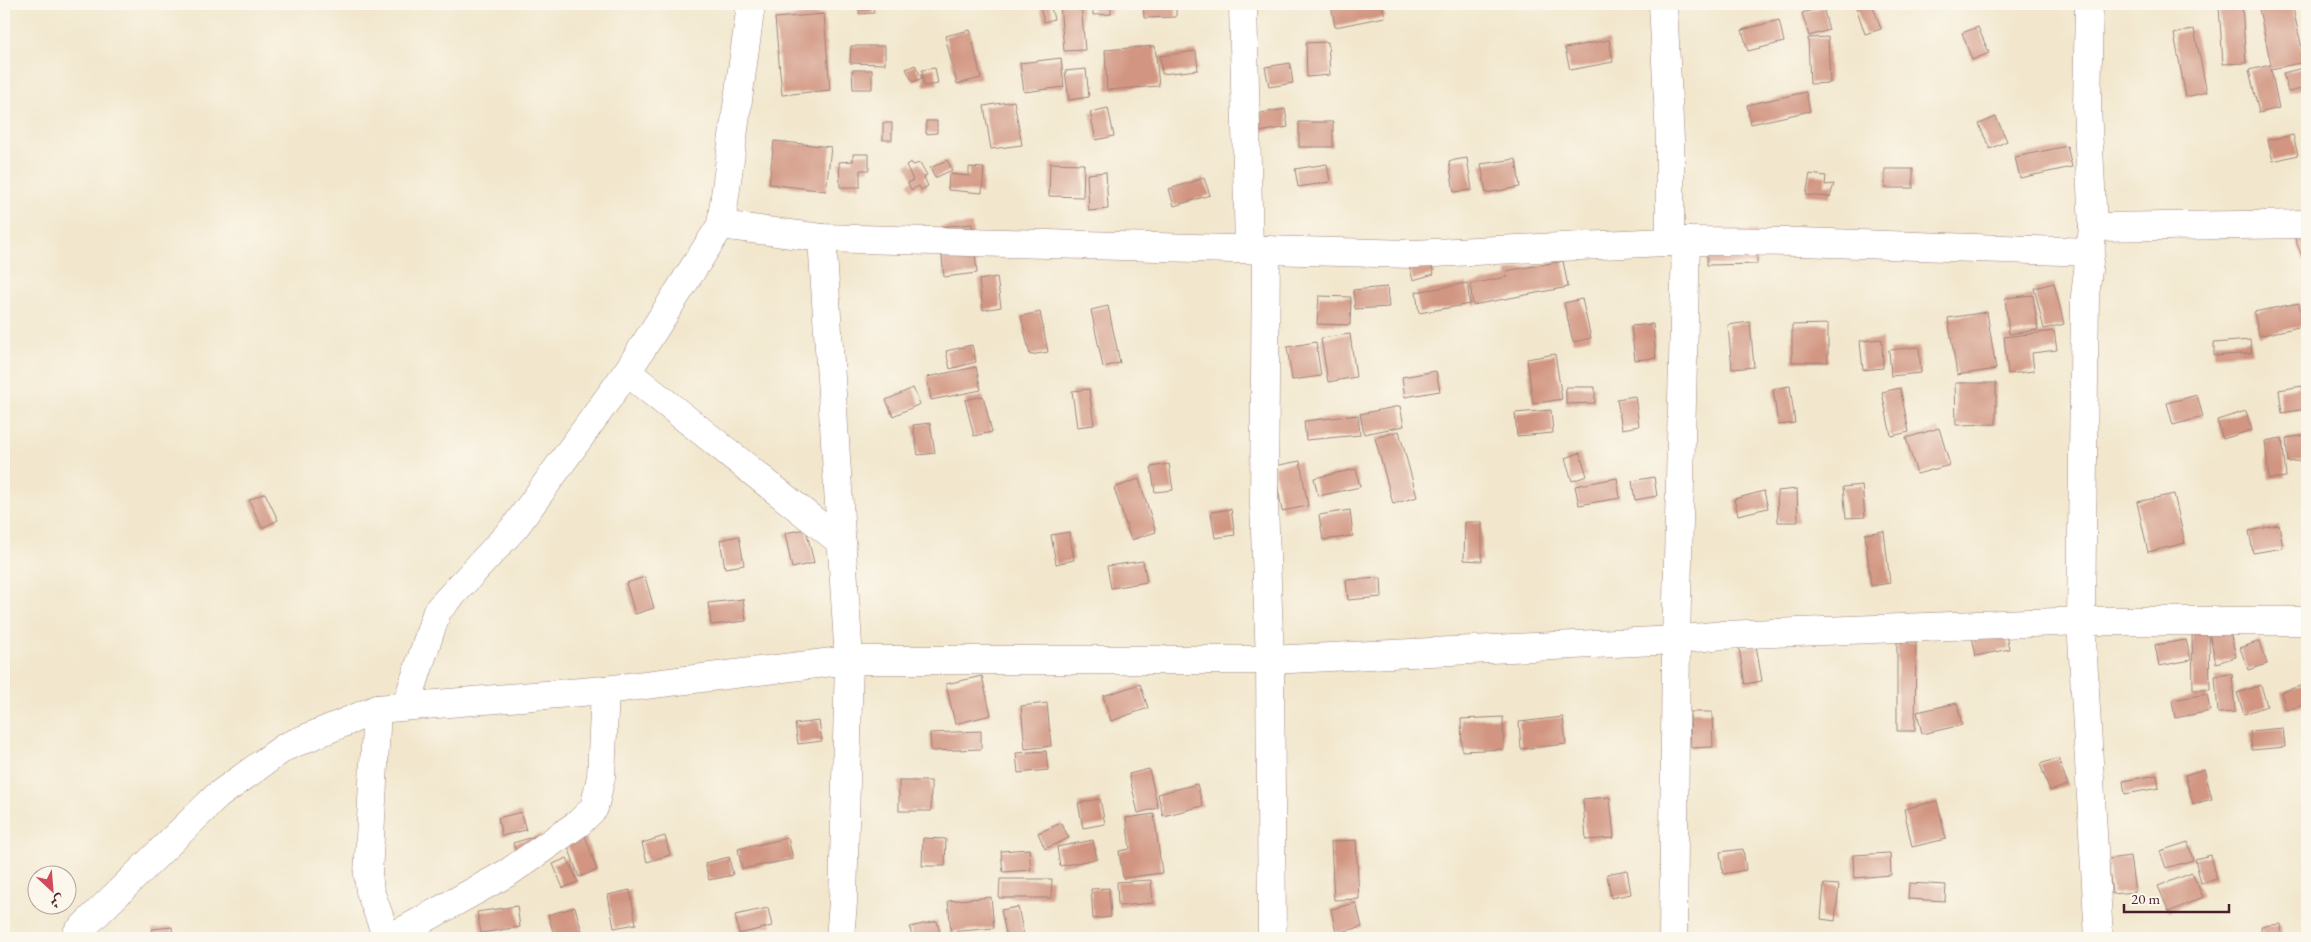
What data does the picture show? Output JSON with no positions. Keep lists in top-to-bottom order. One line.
{"scale_bar":"20 m","north":"bottom right"}
